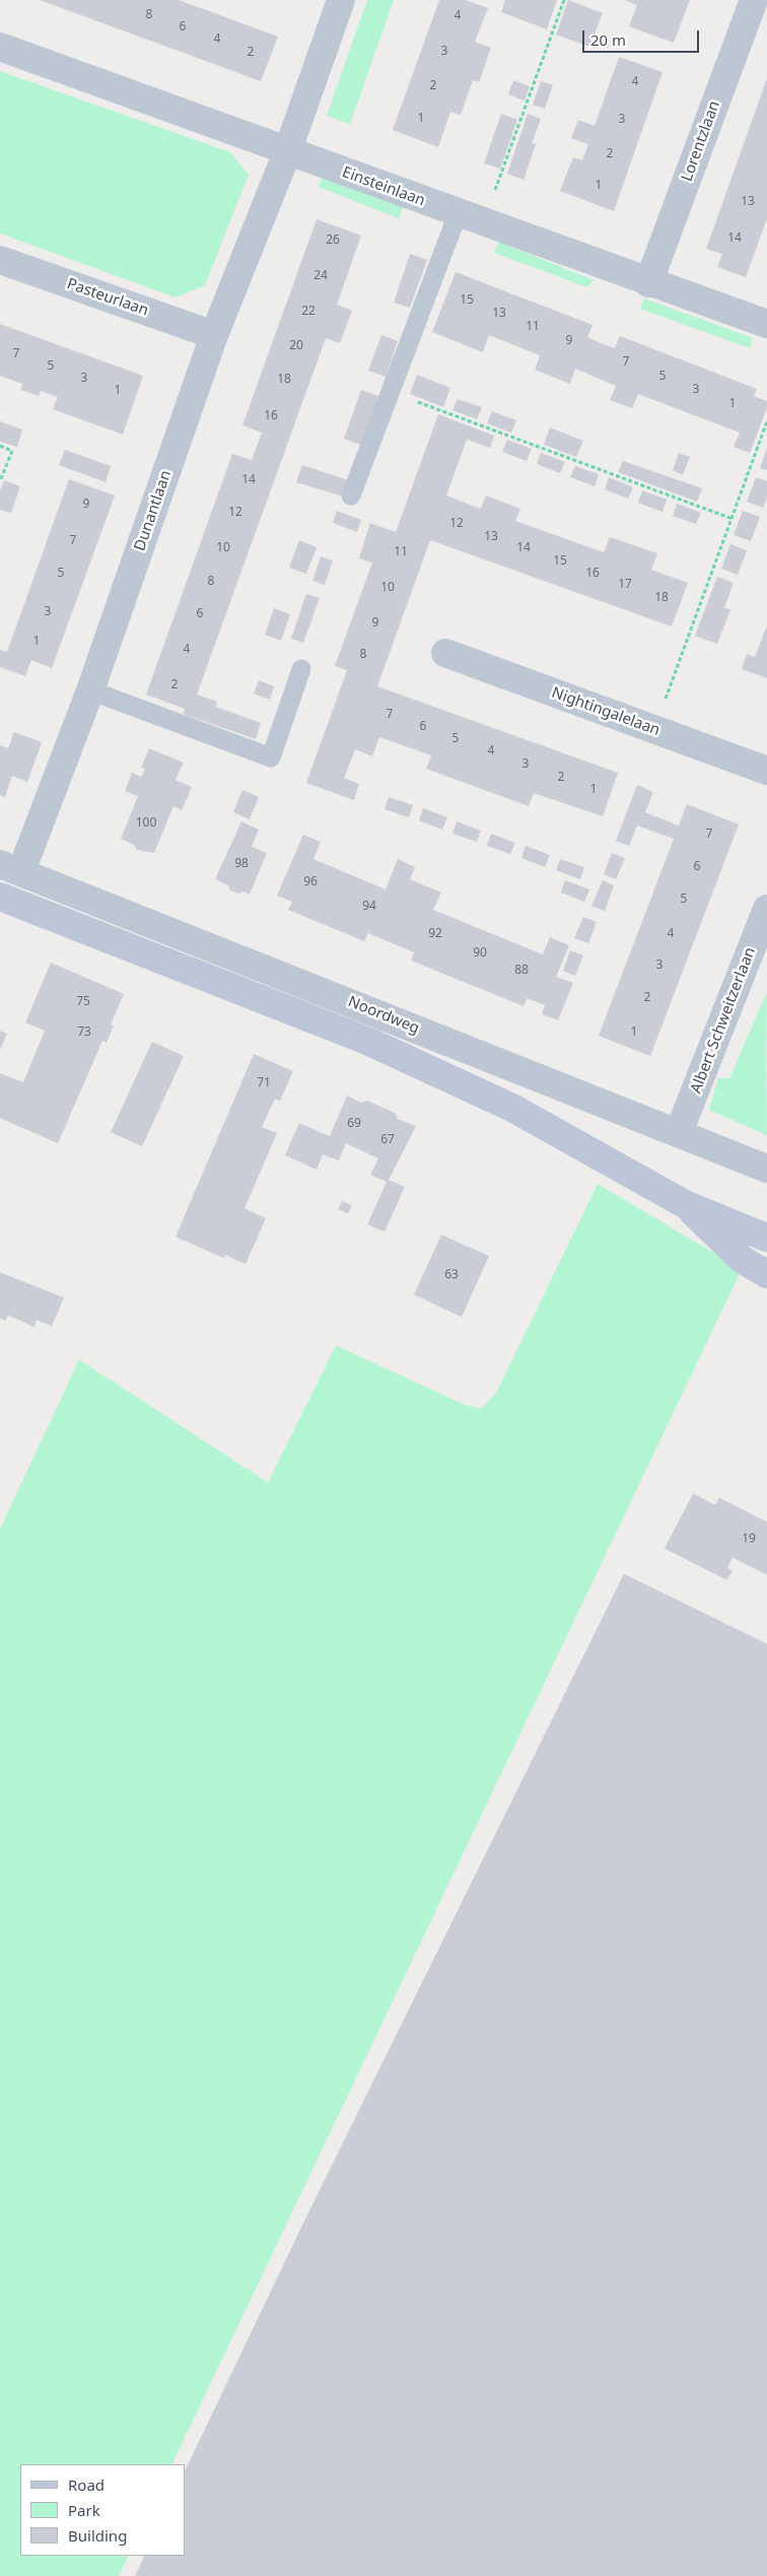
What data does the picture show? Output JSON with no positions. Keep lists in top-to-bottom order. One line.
{"streets":{"main road":["Noordweg"],"street":["Lorentzlaan","Einsteinlaan","Pasteurlaan","Dunantlaan","Nightingalelaan","Albert Schweitzerlaan"]},"crossings":[["Lorentzlaan","Einsteinlaan"],["Einsteinlaan","Dunantlaan"],["Pasteurlaan","Dunantlaan"],["Dunantlaan","Noordweg"],["Noordweg","Albert Schweitzerlaan"]],"house_numbers":["8","4","6","4","3","2","4","2","1","3","2","1","13","14","26","24","15","22","13","11","9","20","7","7","5","5","3","18","3","1","1","16","14","9","12","12","13","7","10","14","11","15","5","16","8","17","10","18","3","6","9","1","4","8","2","7","6","5","4","3","2","1","100","7","98","6","96","5","94","92","4","90","3","88","2","75","73","1","71","69","67","63","19"],"legend":["Road","Park","Building"],"scale_bar":"20 m"}
